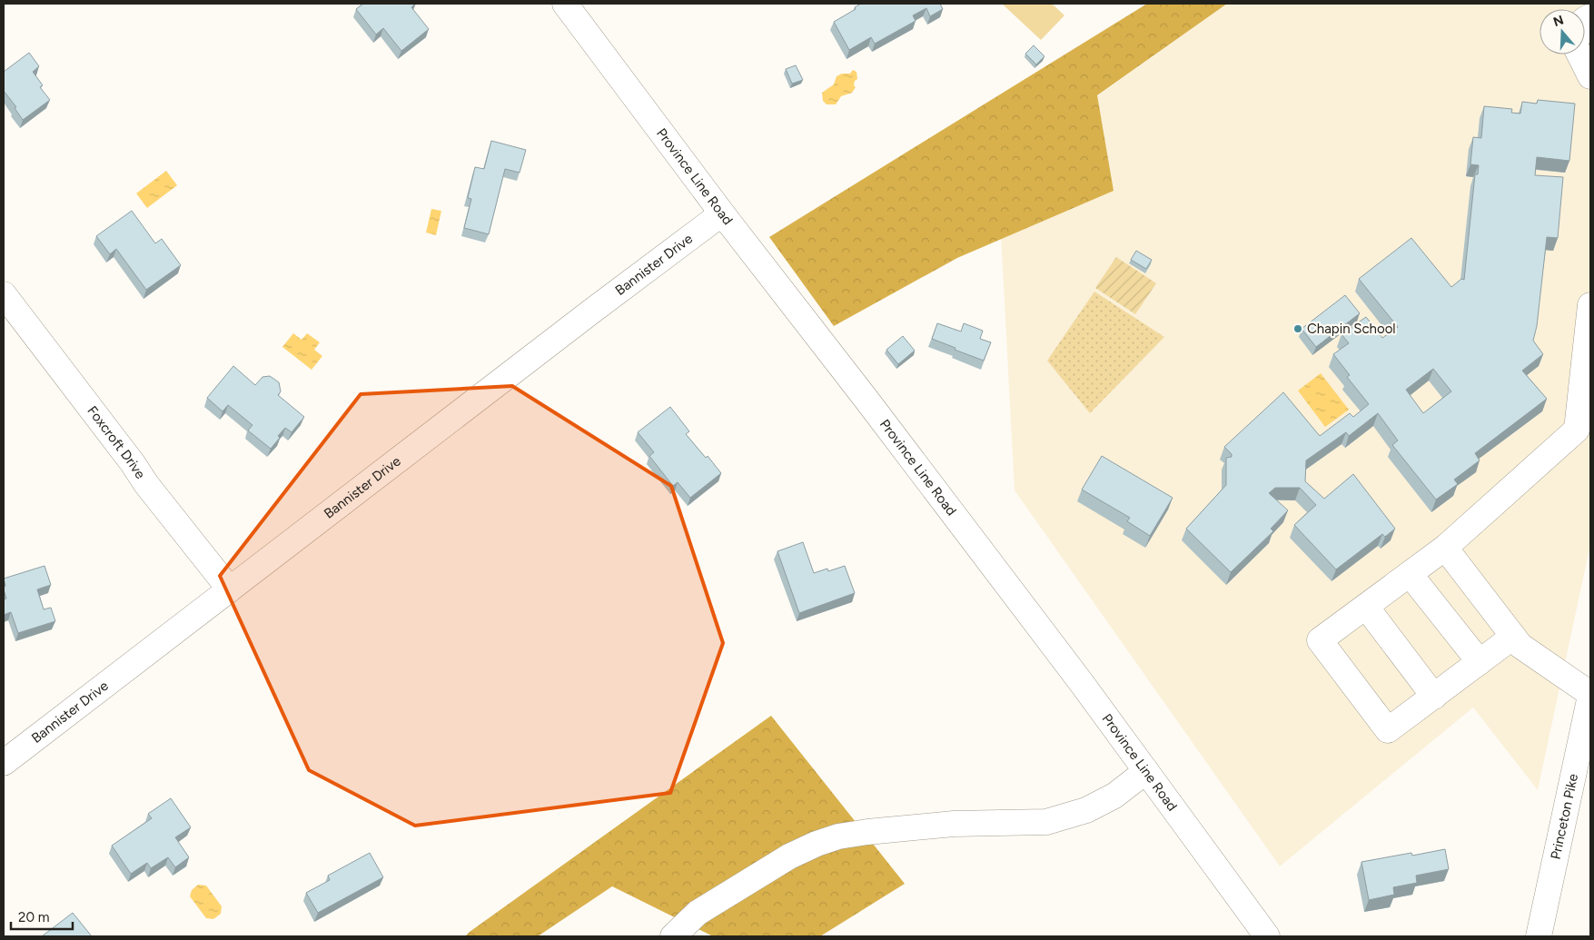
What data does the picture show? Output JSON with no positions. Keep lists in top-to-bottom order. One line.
{"streets":{"main road":["Province Line Road","Bannister Drive","Foxcroft Drive","Princeton Pike"]},"crossings":[["Province Line Road","Bannister Drive"],["Bannister Drive","Foxcroft Drive"]],"places":["Chapin School"],"scale_bar":"20 m","north":"top"}
